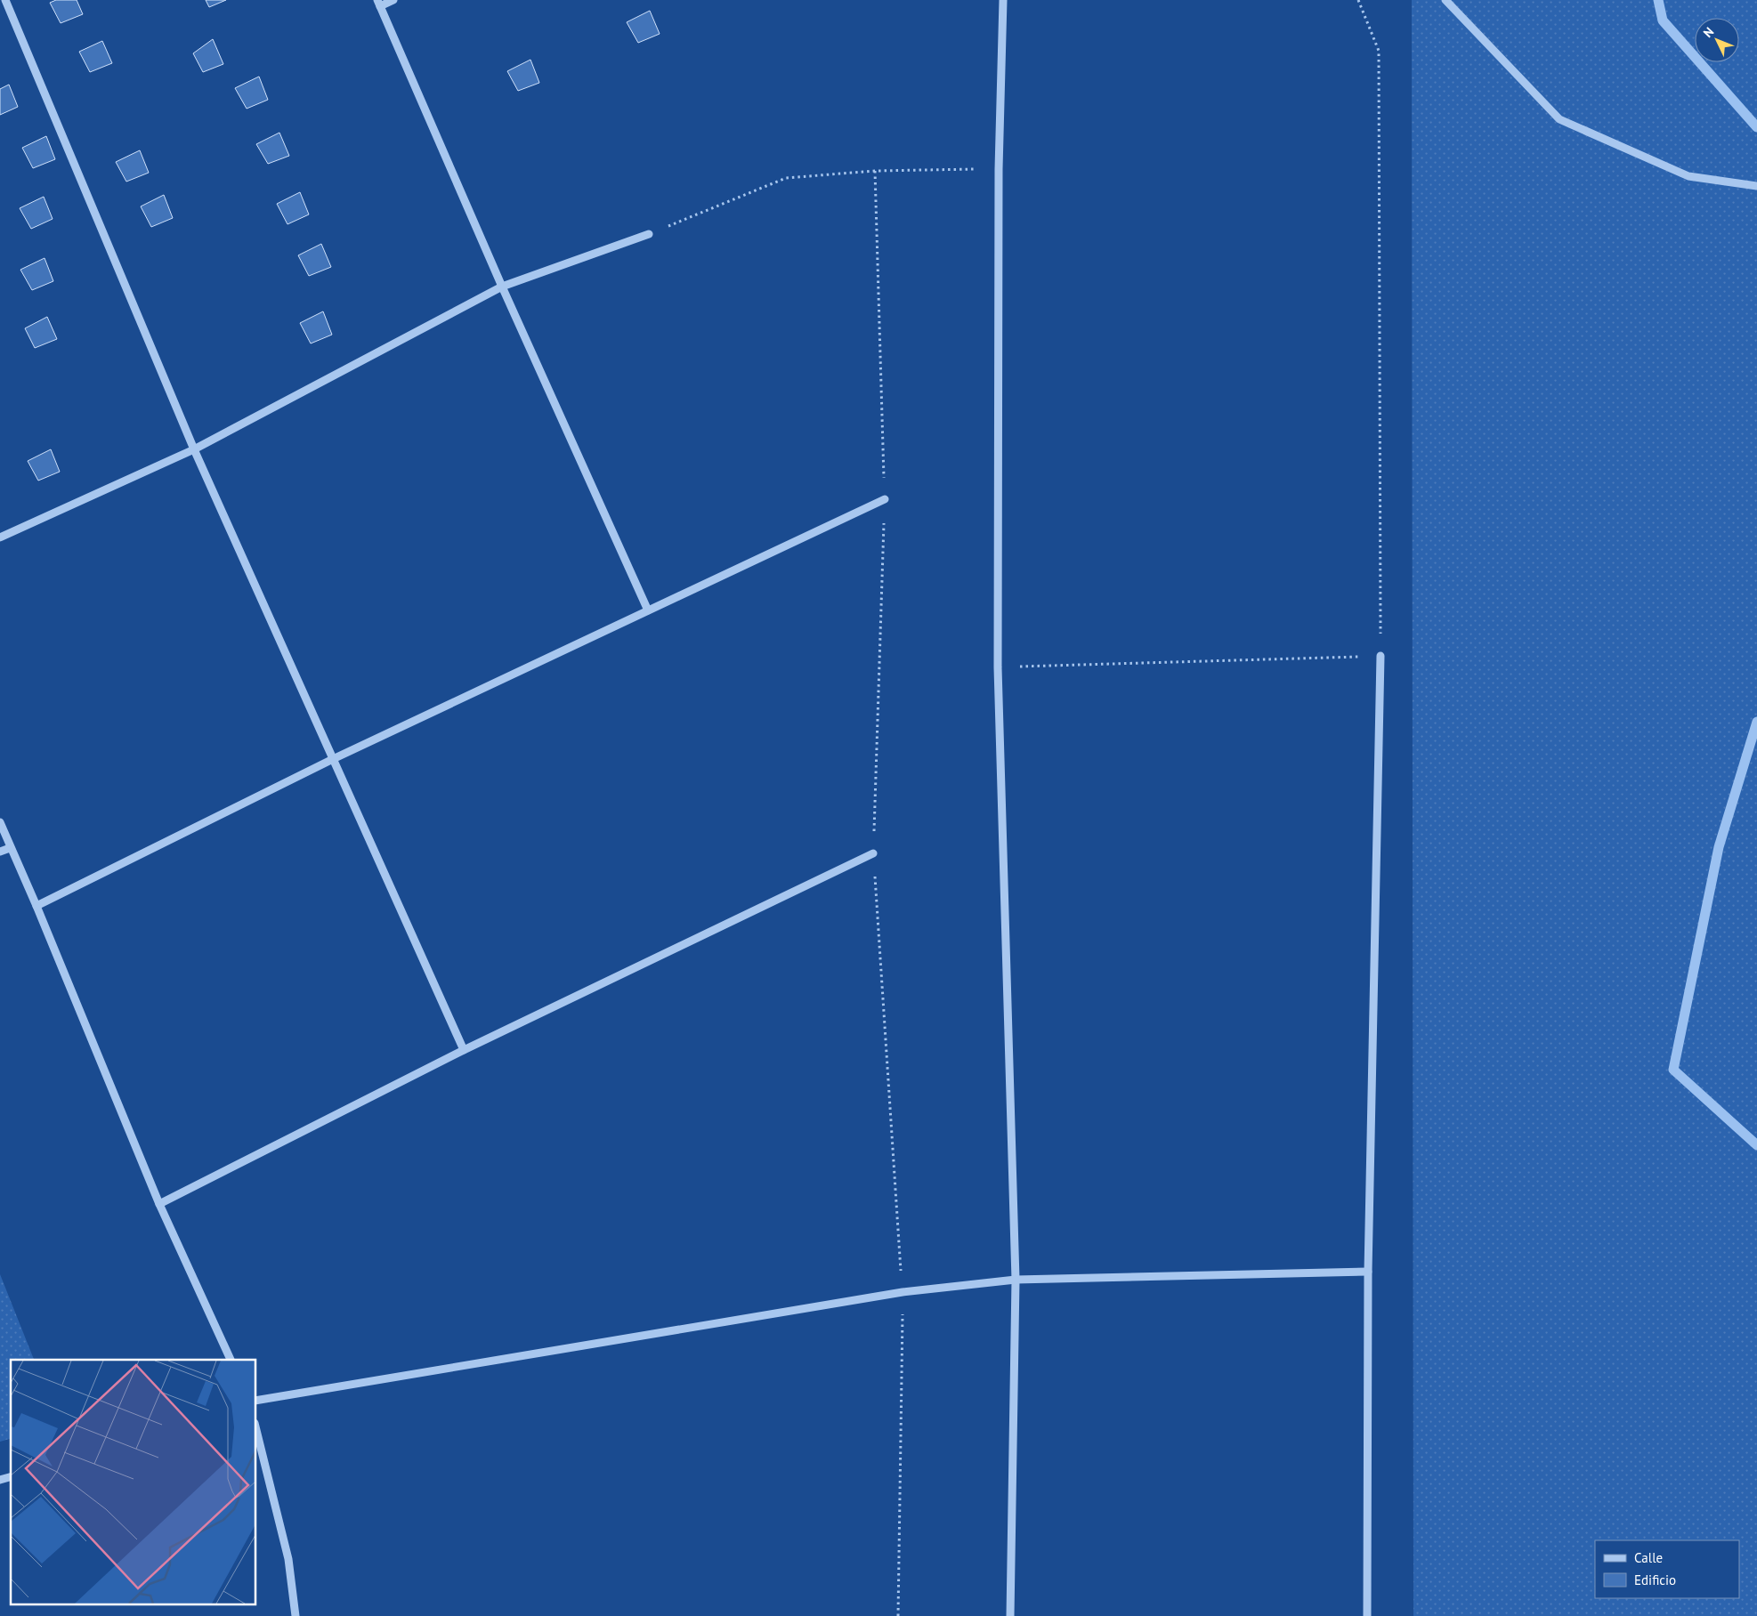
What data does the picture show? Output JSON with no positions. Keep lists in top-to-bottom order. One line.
{"legend":["Calle","Edificio"],"north":"top left"}
